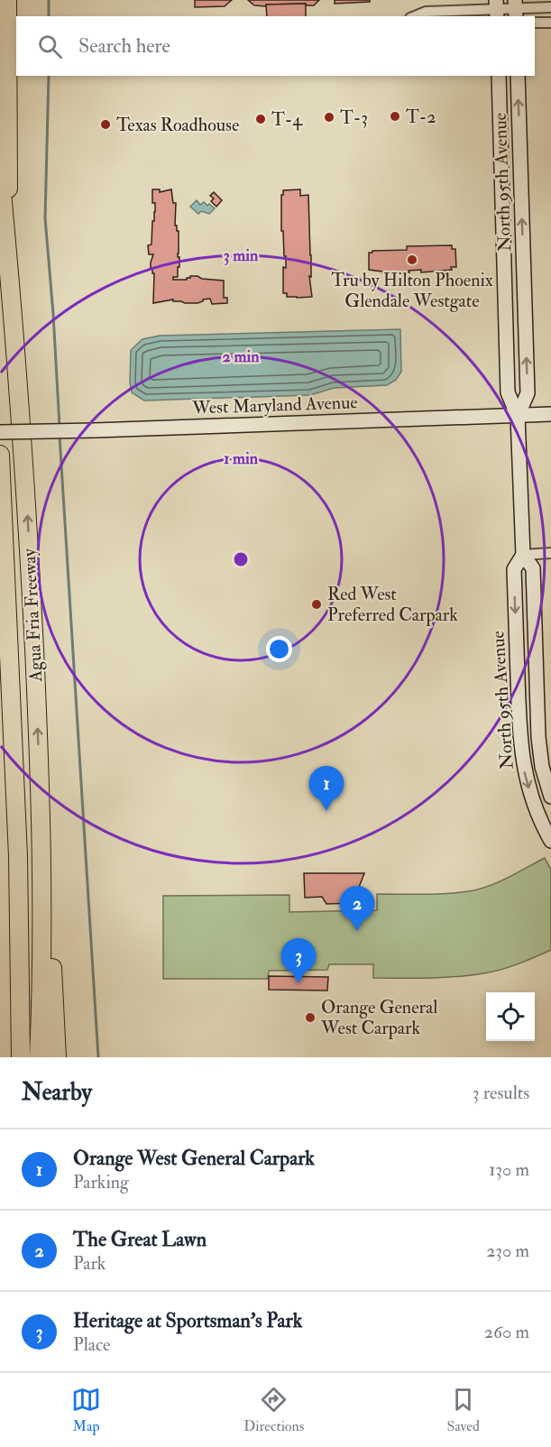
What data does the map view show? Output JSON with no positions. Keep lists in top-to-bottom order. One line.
{"streets":{"highway":["Agua Fria Freeway"],"street":["North 95th Avenue","West Maryland Avenue"]},"crossings":[["North 95th Avenue","West Maryland Avenue"]],"places":["T-2","T-3","T-4","Texas Roadhouse","Tru by Hilton Phoenix Glendale Westgate","Red West Preferred Carpark","Orange General West Carpark"],"page":{"search":"Search here","pins":["1","2","3"],"heading":["Nearby","3 results"],"list":[{"mark":"1","name":"Orange West General Carpark","note":"Parking","value":"130 m"},{"mark":"2","name":"The Great Lawn","note":"Park","value":"230 m"},{"mark":"3","name":"Heritage at Sportsman's Park","note":"Place","value":"260 m"}],"nav":["Map","Directions","Saved"]},"rings":["3 min","2 min","1 min"]}
